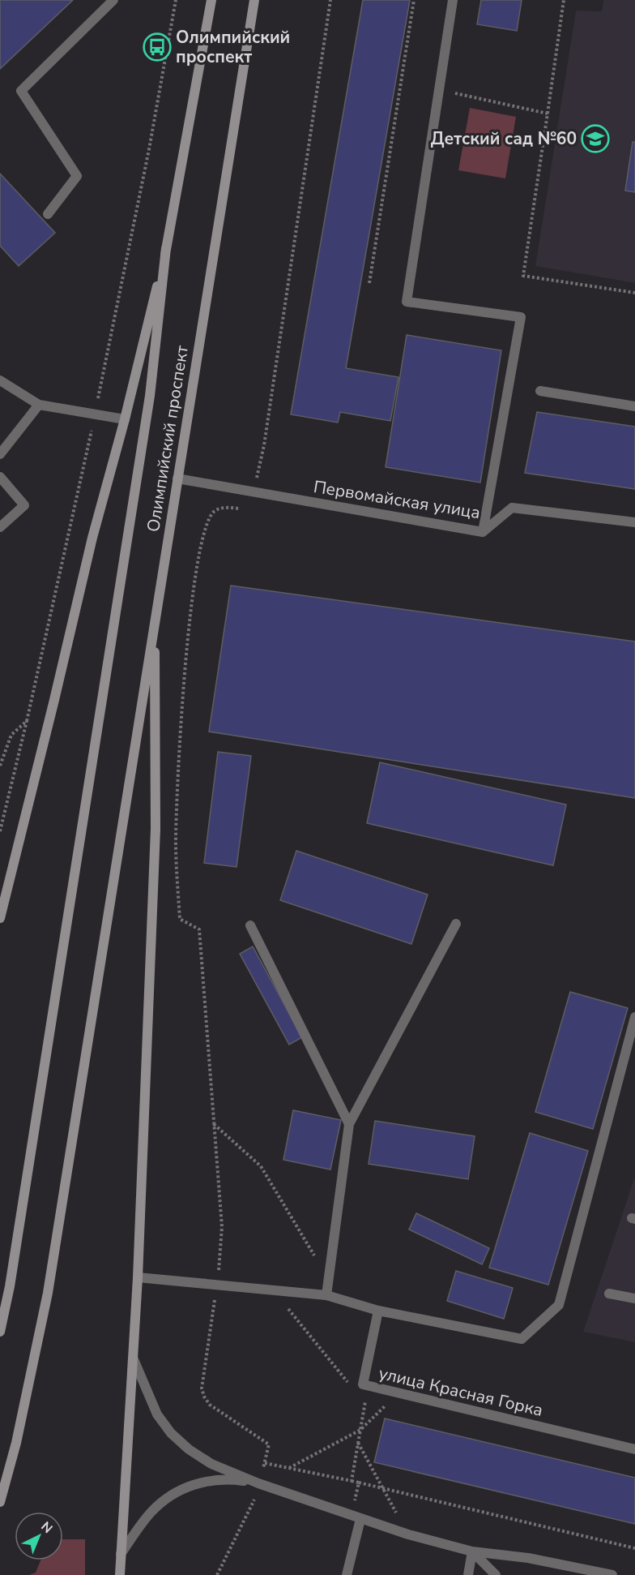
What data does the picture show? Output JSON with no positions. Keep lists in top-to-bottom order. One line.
{"streets":{"main road":["Олимпийский проспект"],"street":["Первомайская улица","улица Красная Горка"]},"crossings":[["Олимпийский проспект","Первомайская улица"]],"places":{"bus stop":["Олимпийский проспект"],"school or university":["Детский сад №60"]},"north":"top right"}
